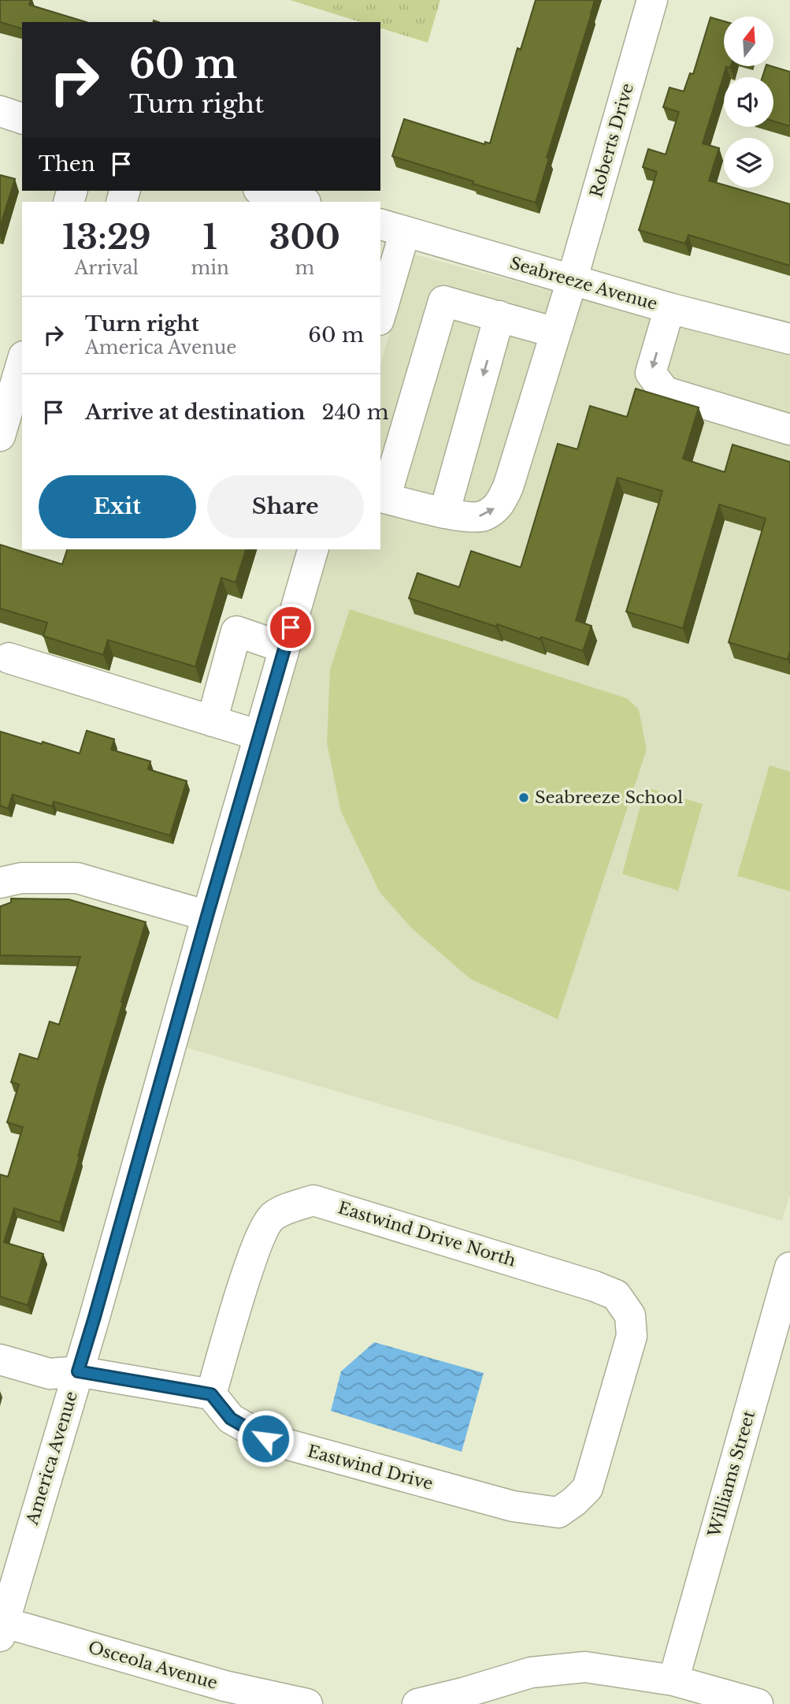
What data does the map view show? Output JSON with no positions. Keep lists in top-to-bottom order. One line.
{"streets":{"street":["Roberts Drive","Seabreeze Avenue","Eastwind Drive North","America Avenue","Eastwind Drive","Williams Street","Osceola Avenue"]},"crossings":[["Roberts Drive","Seabreeze Avenue"],["Eastwind Drive North","Eastwind Drive"],["America Avenue","Osceola Avenue"]],"places":["Seabreeze School"],"north":"top","page":{"turn":["60 m","Turn right"],"then":"Then","eta":["13:29","Arrival","1","min","300","m"],"list":[{"name":"Turn right","note":"America Avenue","value":"60 m"},{"name":"Arrive at destination","value":"240 m"}],"buttons":["Exit","Share"]}}
